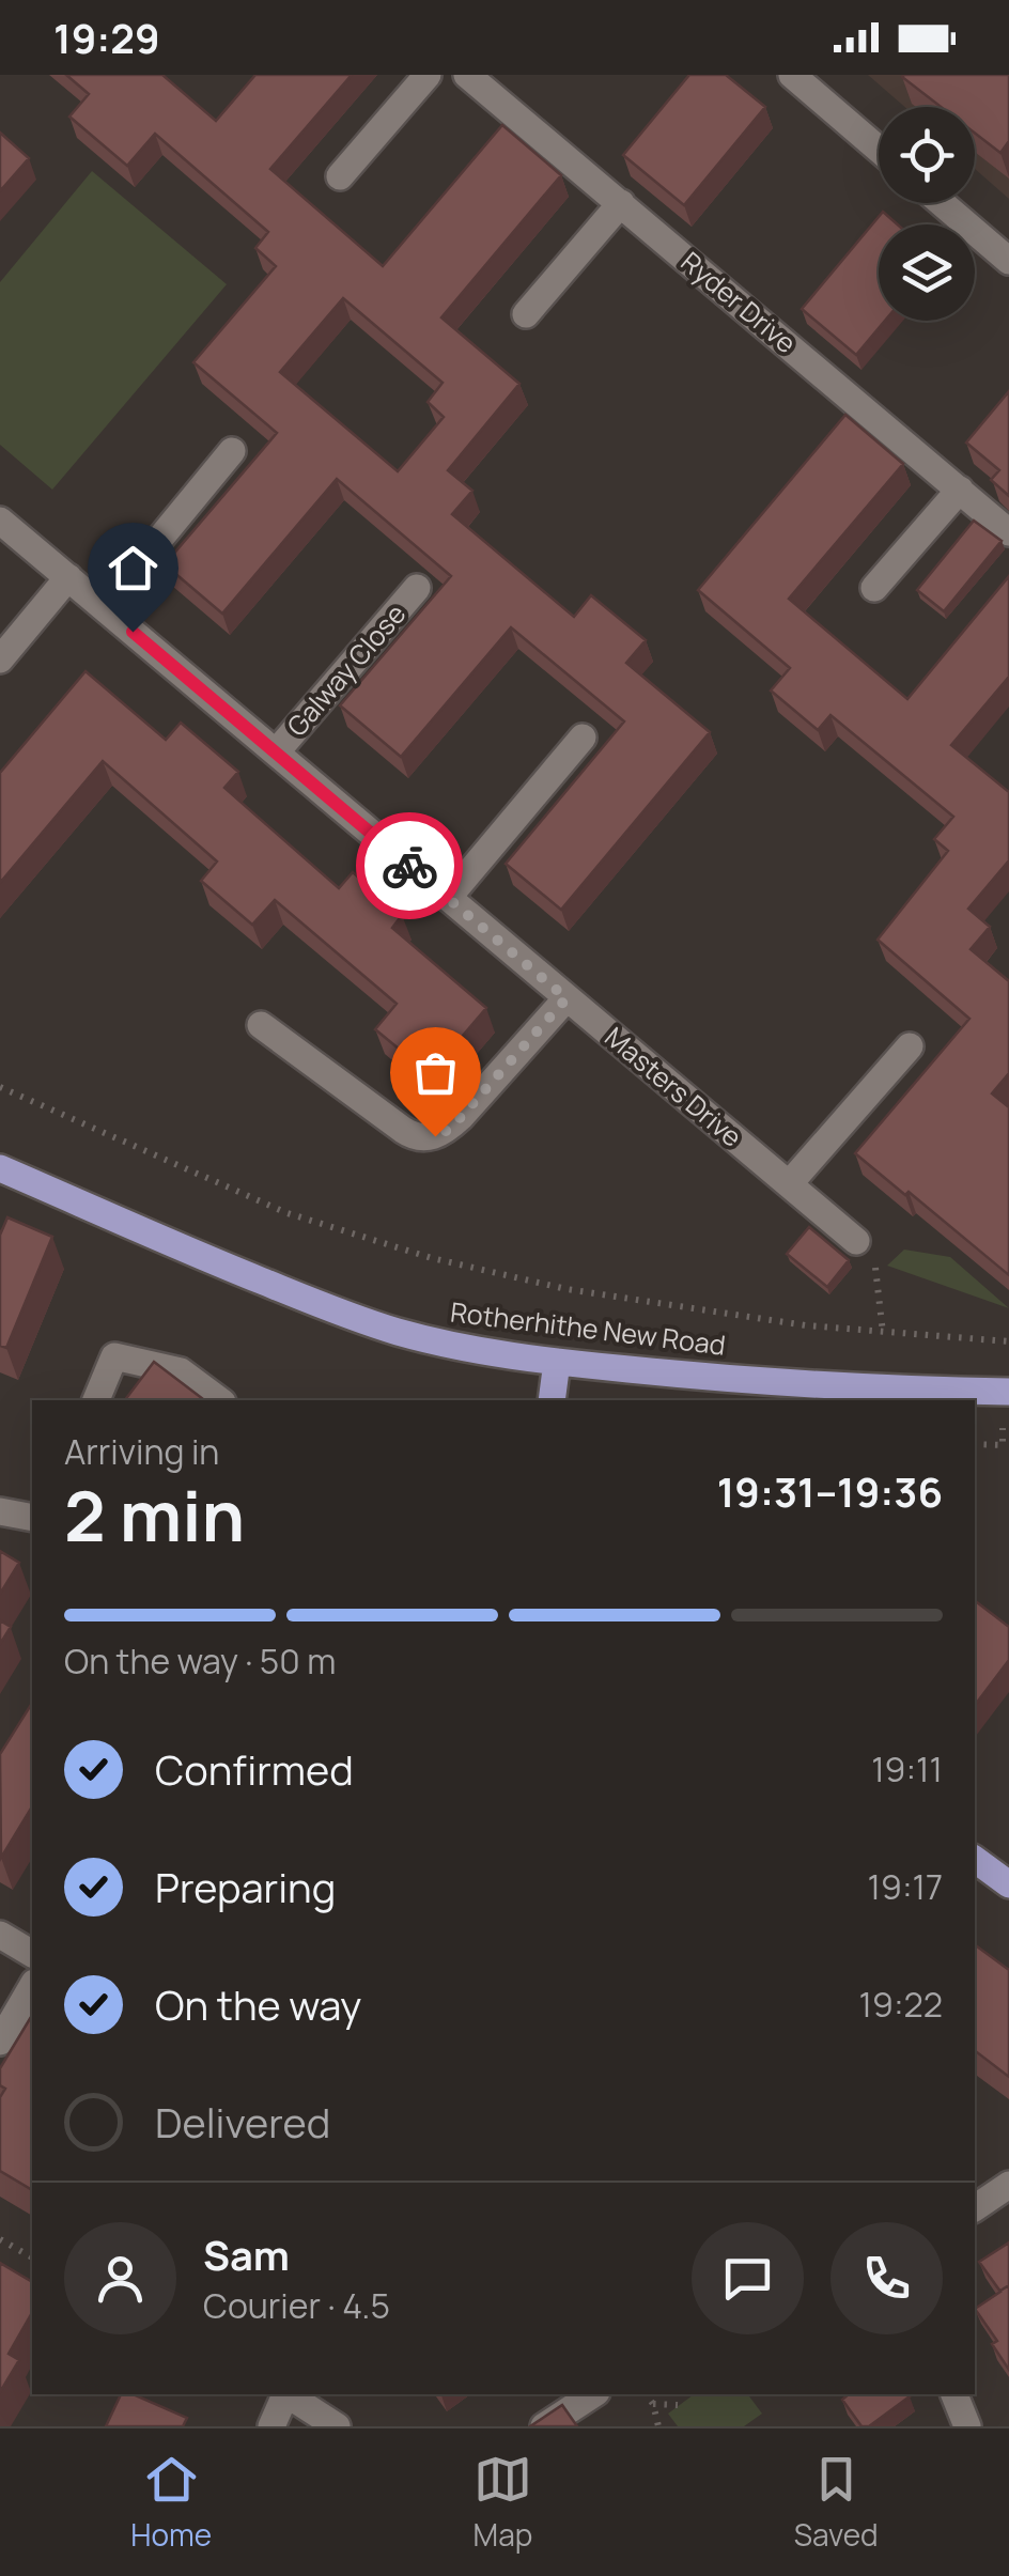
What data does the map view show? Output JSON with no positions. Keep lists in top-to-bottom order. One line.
{"streets":{"main road":["Rotherhithe New Road"],"street":["Ryder Drive","Galway Close","Masters Drive"]},"crossings":[["Galway Close","Masters Drive"]],"page":{"status":"19:29","heading":["2 min","Arriving in","19:31–19:36"],"panel":["Sam","Courier · 4.5"],"bar":"On the way · 50 m","list":[["Confirmed","19:11"],["Preparing","19:17"],["On the way","19:22"],"Delivered"],"tabs":["Home","Map","Saved"]}}
